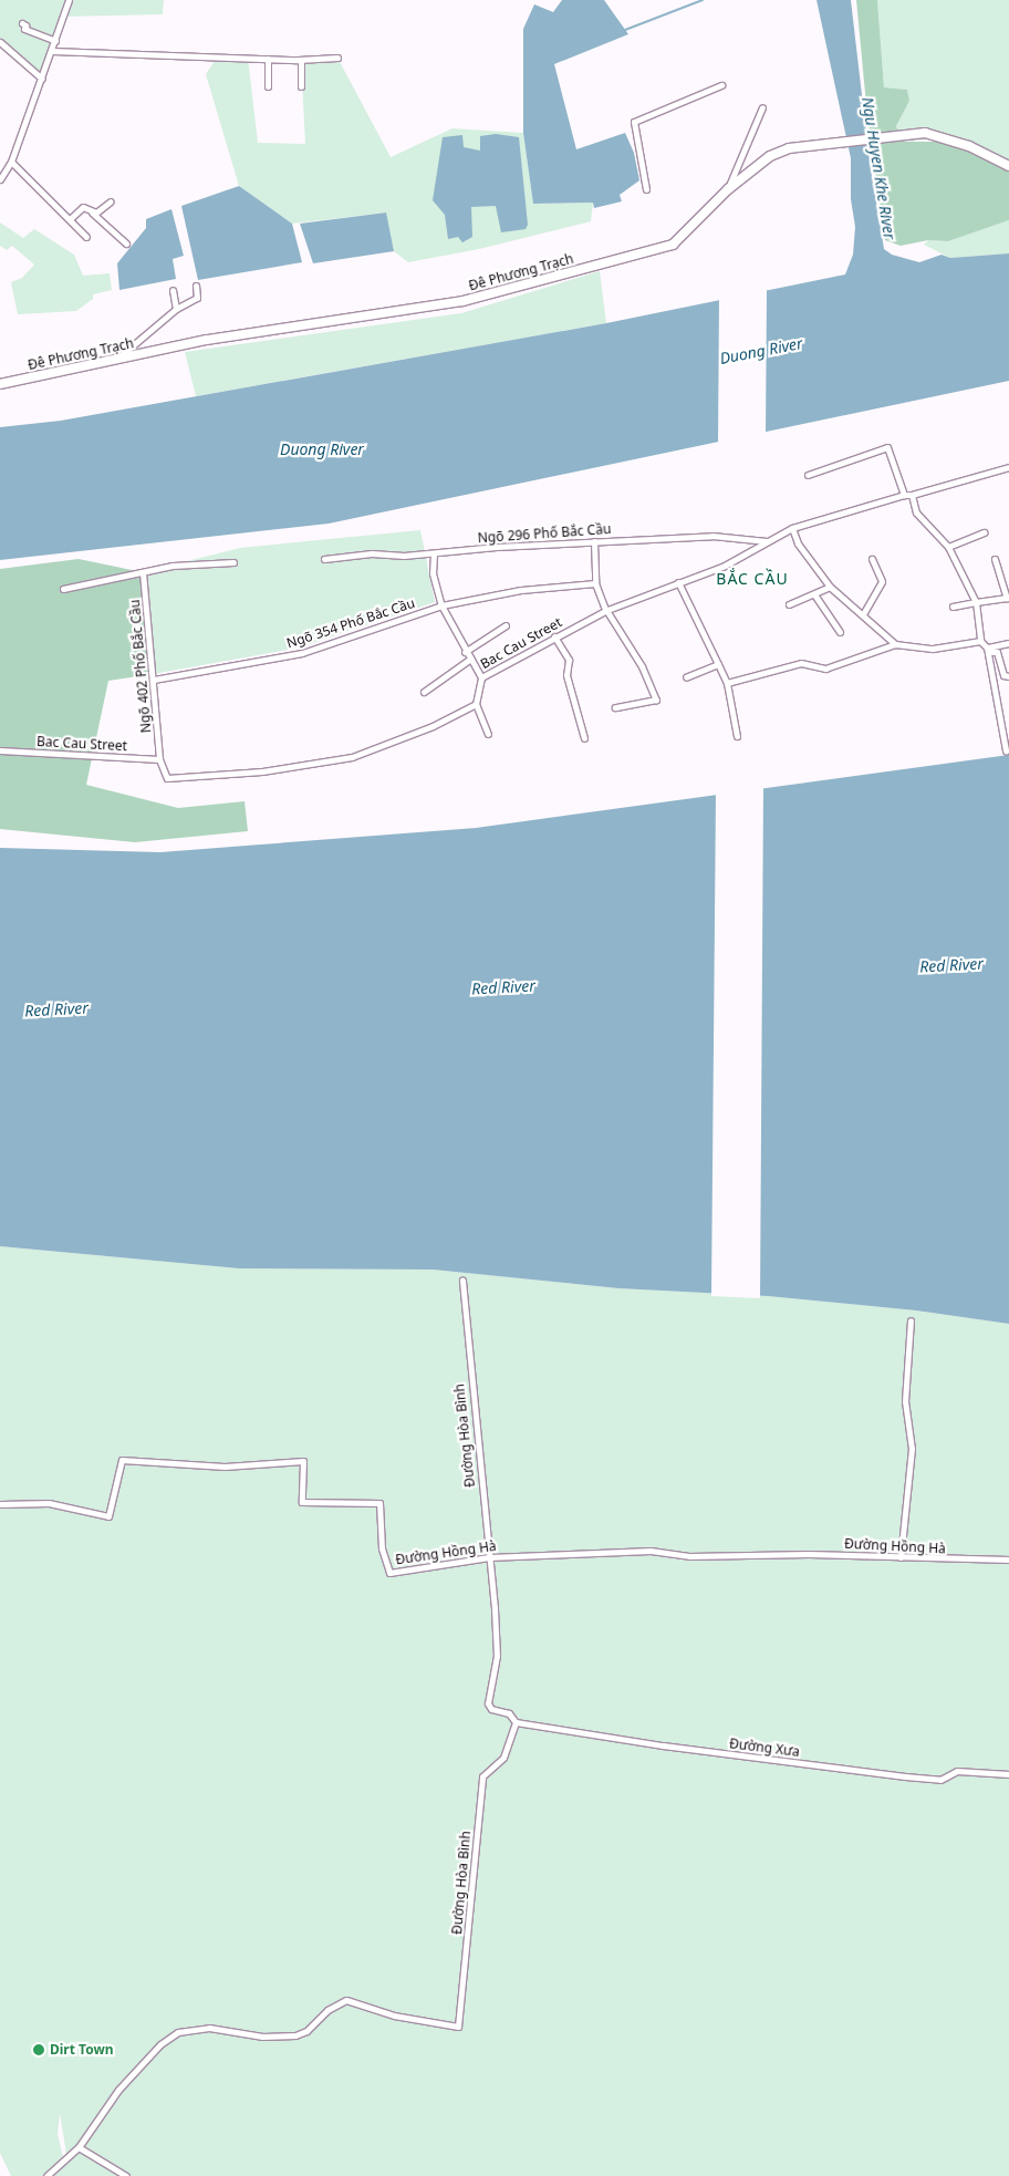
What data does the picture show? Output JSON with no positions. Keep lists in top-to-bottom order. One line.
{"streets":{"main road":["Đê Phương Trạch"],"street":["Ngõ 296 Phố Bắc Cầu","Ngõ 354 Phố Bắc Cầu","Bac Cau Street","Ngõ 402 Phố Bắc Cầu","Đường Hòa Bình","Đường Hồng Hà","Đường Xưa"]},"crossings":[["Ngõ 296 Phố Bắc Cầu","Bac Cau Street"],["Ngõ 354 Phố Bắc Cầu","Ngõ 402 Phố Bắc Cầu"],["Bac Cau Street","Ngõ 402 Phố Bắc Cầu"],["Đường Hòa Bình","Đường Hồng Hà"],["Đường Hòa Bình","Đường Xưa"]],"districts":["BẮC CẦU"],"water":["Ngu Huyen Khe River","Duong River","Red River"],"places":["Dirt Town"]}
